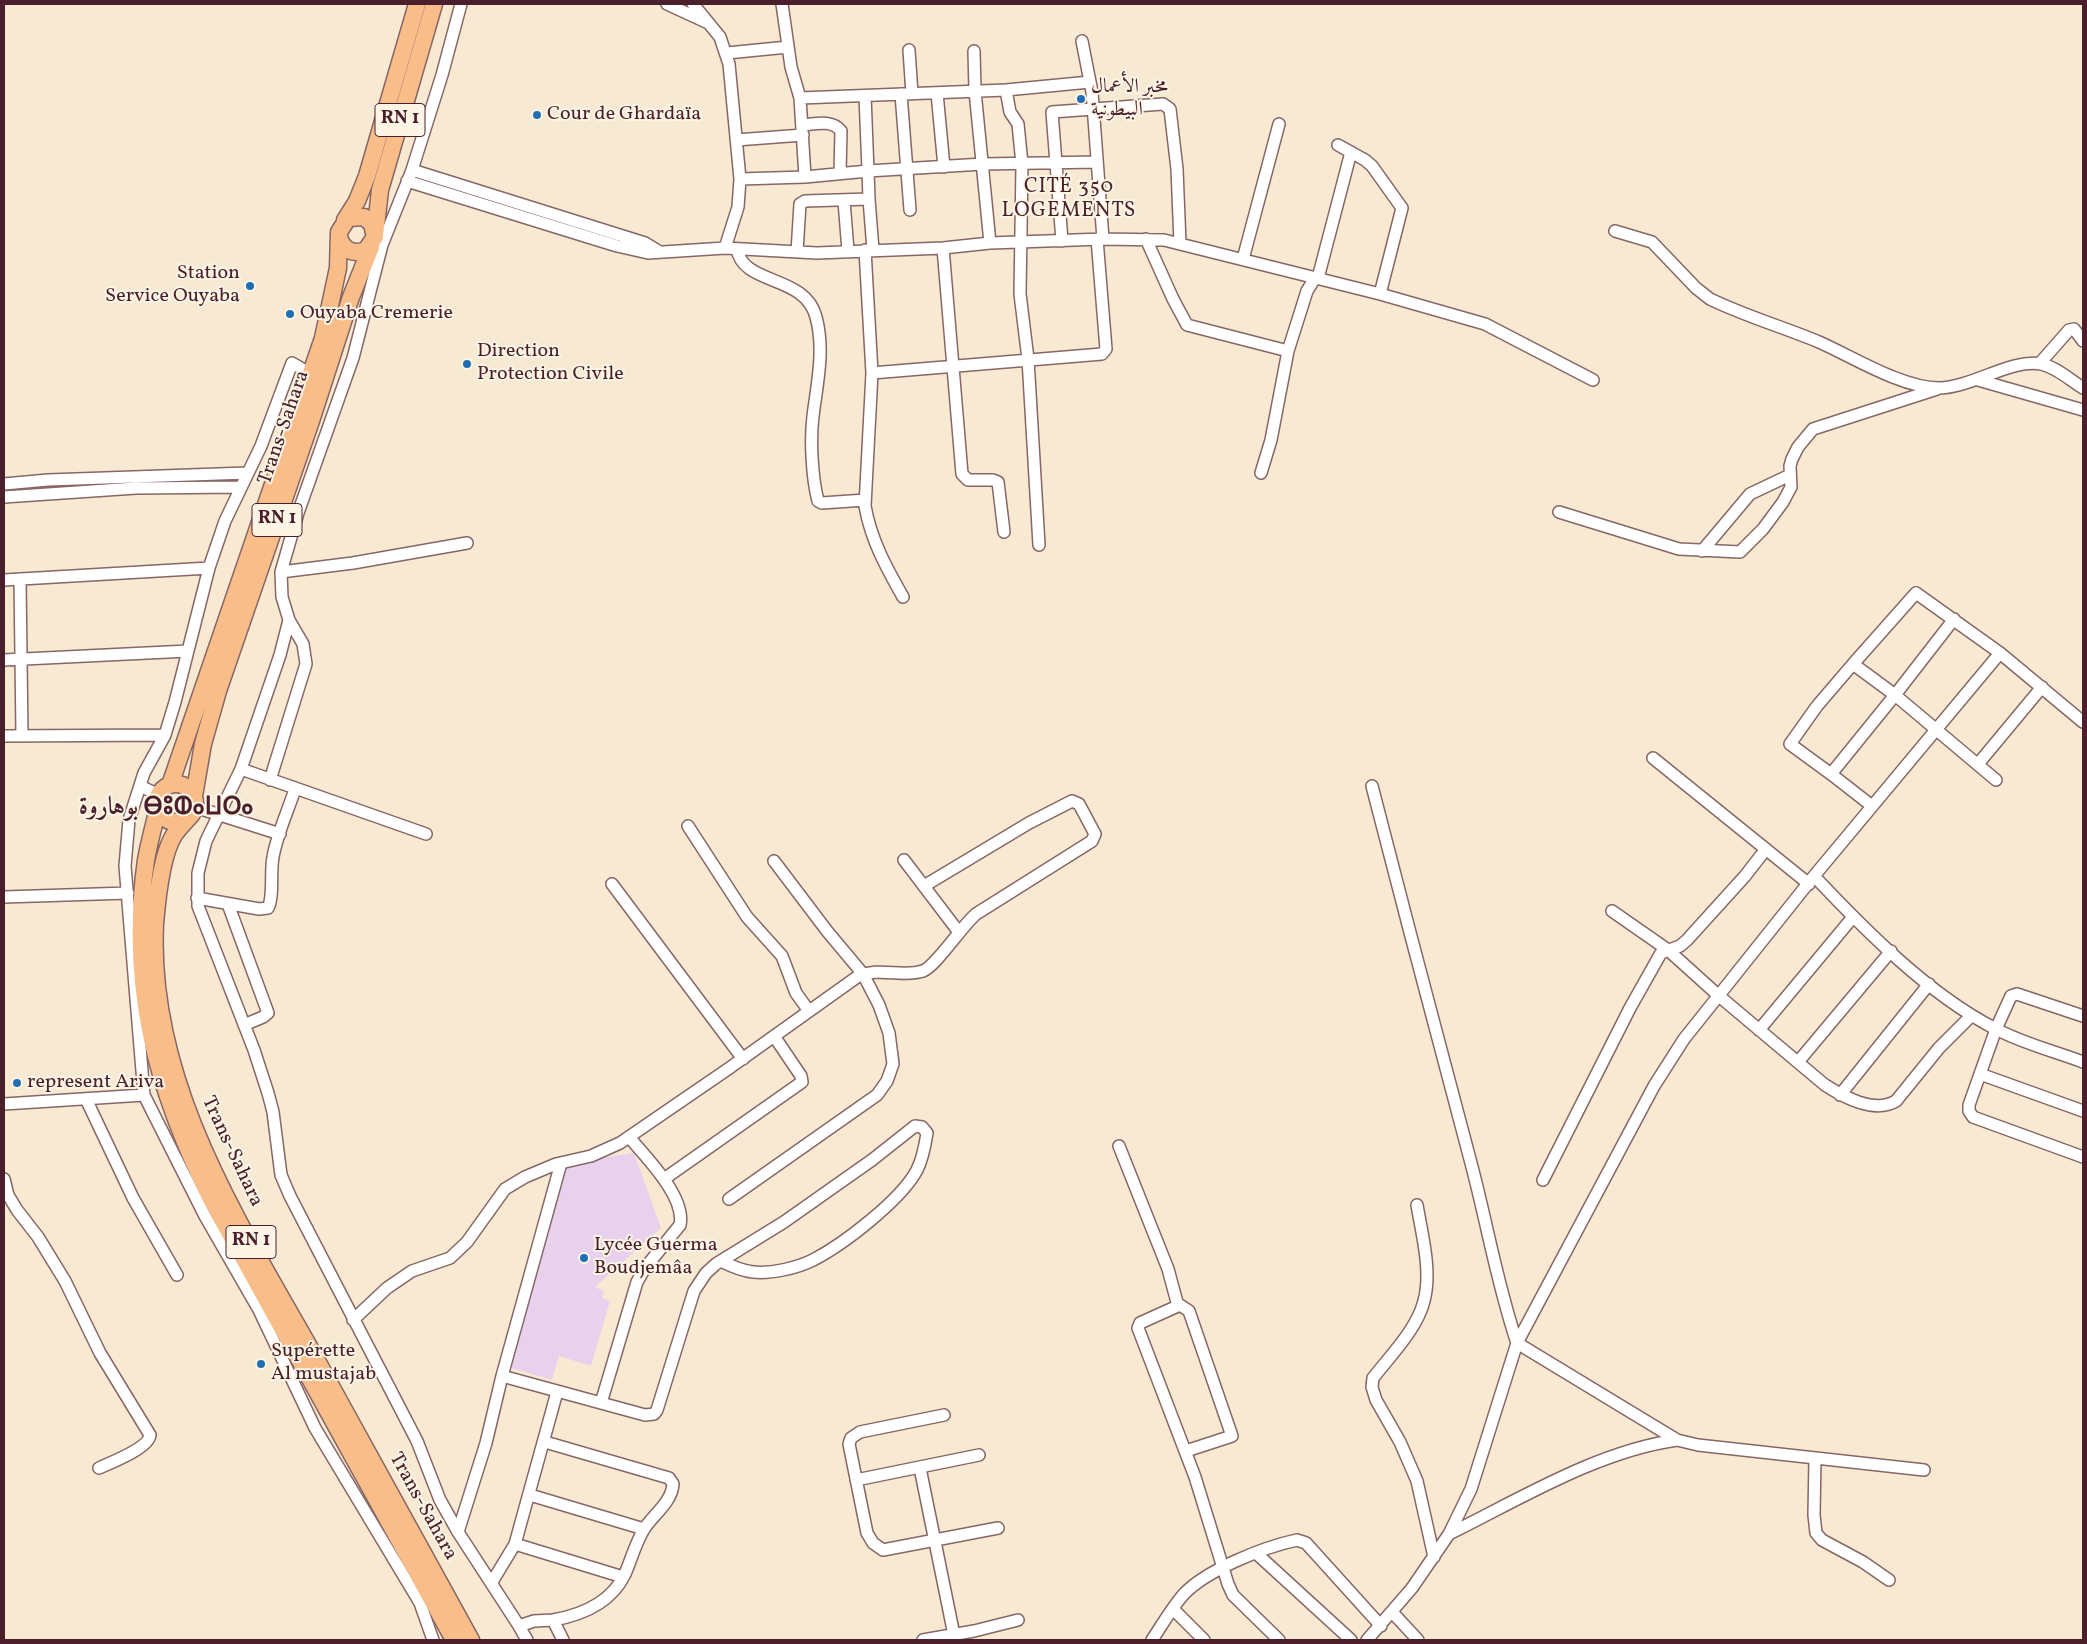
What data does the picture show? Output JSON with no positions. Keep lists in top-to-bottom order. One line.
{"streets":{"highway":["RN 1","Trans-Sahara"]},"crossings":[["RN 1","Trans-Sahara"]],"districts":["CITÉ 350 LOGEMENTS","بوهاروة ⴱⵓⵀⴰⵡⵔⴰ"],"places":["مخبر الأعمال البيطونية","Cour de Ghardaïa","Station Service Ouyaba","Ouyaba Cremerie","Direction Protection Civile","represent Ariva","Lycée Guerma Boudjemâa","Supérette Al mustajab"]}
